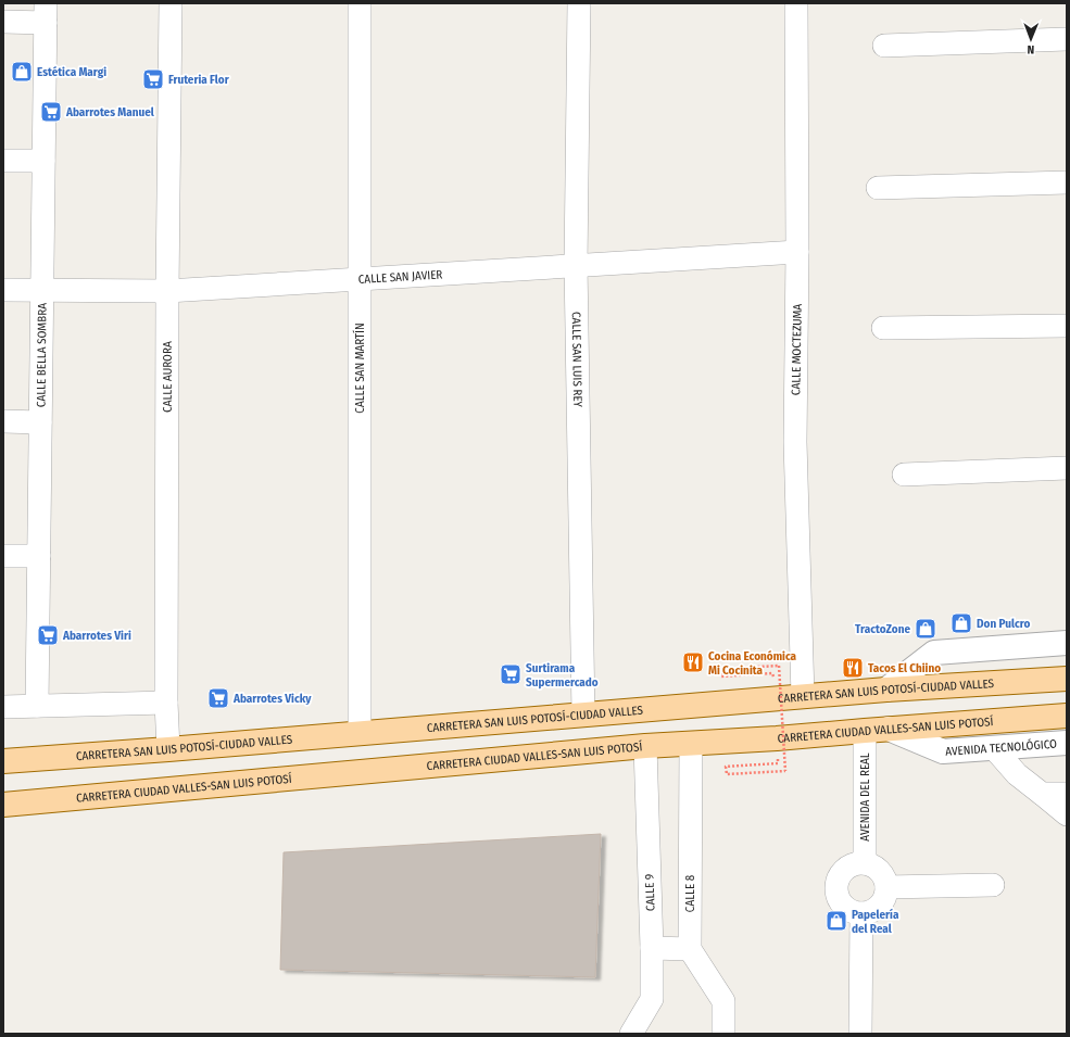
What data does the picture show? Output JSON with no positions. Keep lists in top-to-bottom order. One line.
{"streets":{"main road":["CARRETERA SAN LUIS POTOSÍ-CIUDAD VALLES","CARRETERA CIUDAD VALLES-SAN LUIS POTOSÍ"],"street":["CALLE SAN JAVIER","CALLE MOCTEZUMA","CALLE BELLA SOMBRA","CALLE SAN LUIS REY","CALLE SAN MARTÍN","CALLE AURORA","AVENIDA TECNOLÓGICO","AVENIDA DEL REAL","CALLE 9","CALLE 8"]},"crossings":[["CALLE SAN JAVIER","CALLE MOCTEZUMA"],["CALLE SAN JAVIER","CALLE BELLA SOMBRA"],["CALLE SAN JAVIER","CALLE SAN LUIS REY"],["CALLE SAN JAVIER","CALLE SAN MARTÍN"],["CALLE SAN JAVIER","CALLE AURORA"],["CALLE MOCTEZUMA","CARRETERA SAN LUIS POTOSÍ-CIUDAD VALLES"],["CALLE SAN LUIS REY","CARRETERA SAN LUIS POTOSÍ-CIUDAD VALLES"],["CALLE SAN MARTÍN","CARRETERA SAN LUIS POTOSÍ-CIUDAD VALLES"],["CALLE AURORA","CARRETERA SAN LUIS POTOSÍ-CIUDAD VALLES"],["CARRETERA CIUDAD VALLES-SAN LUIS POTOSÍ","AVENIDA TECNOLÓGICO"],["CARRETERA CIUDAD VALLES-SAN LUIS POTOSÍ","AVENIDA DEL REAL"],["CARRETERA CIUDAD VALLES-SAN LUIS POTOSÍ","CALLE 9"],["CARRETERA CIUDAD VALLES-SAN LUIS POTOSÍ","CALLE 8"]],"places":{"shop":["Estética Margi","Don Pulcro","TractoZone","Papelería del Real"],"supermarket":["Fruteria Flor","Abarrotes Manuel","Abarrotes Viri","Surtirama Supermercado","Abarrotes Vicky"],"restaurant":["Cocina Económica Mi Cocinita","Tacos El Chiino"]},"north":"bottom"}
